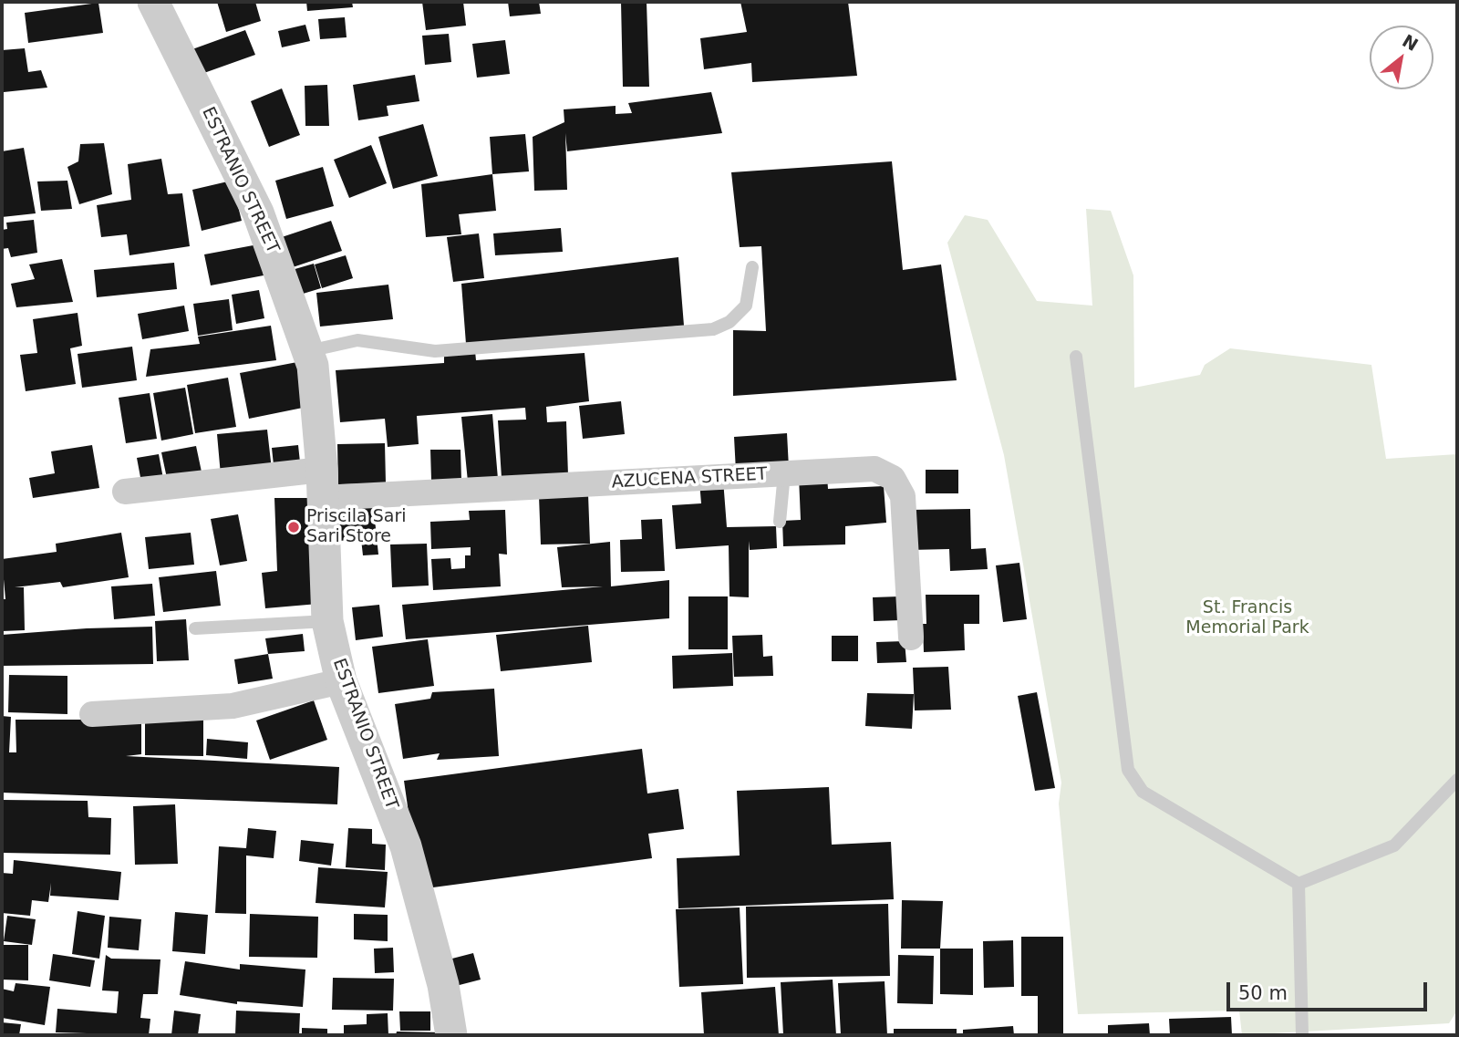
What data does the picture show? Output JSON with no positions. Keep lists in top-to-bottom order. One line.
{"streets":{"street":["ESTRANIO STREET","AZUCENA STREET"]},"crossings":[["ESTRANIO STREET","AZUCENA STREET"]],"parks":["St. Francis Memorial Park"],"places":["Priscila Sari Sari Store"],"scale_bar":"50 m","north":"top right"}
